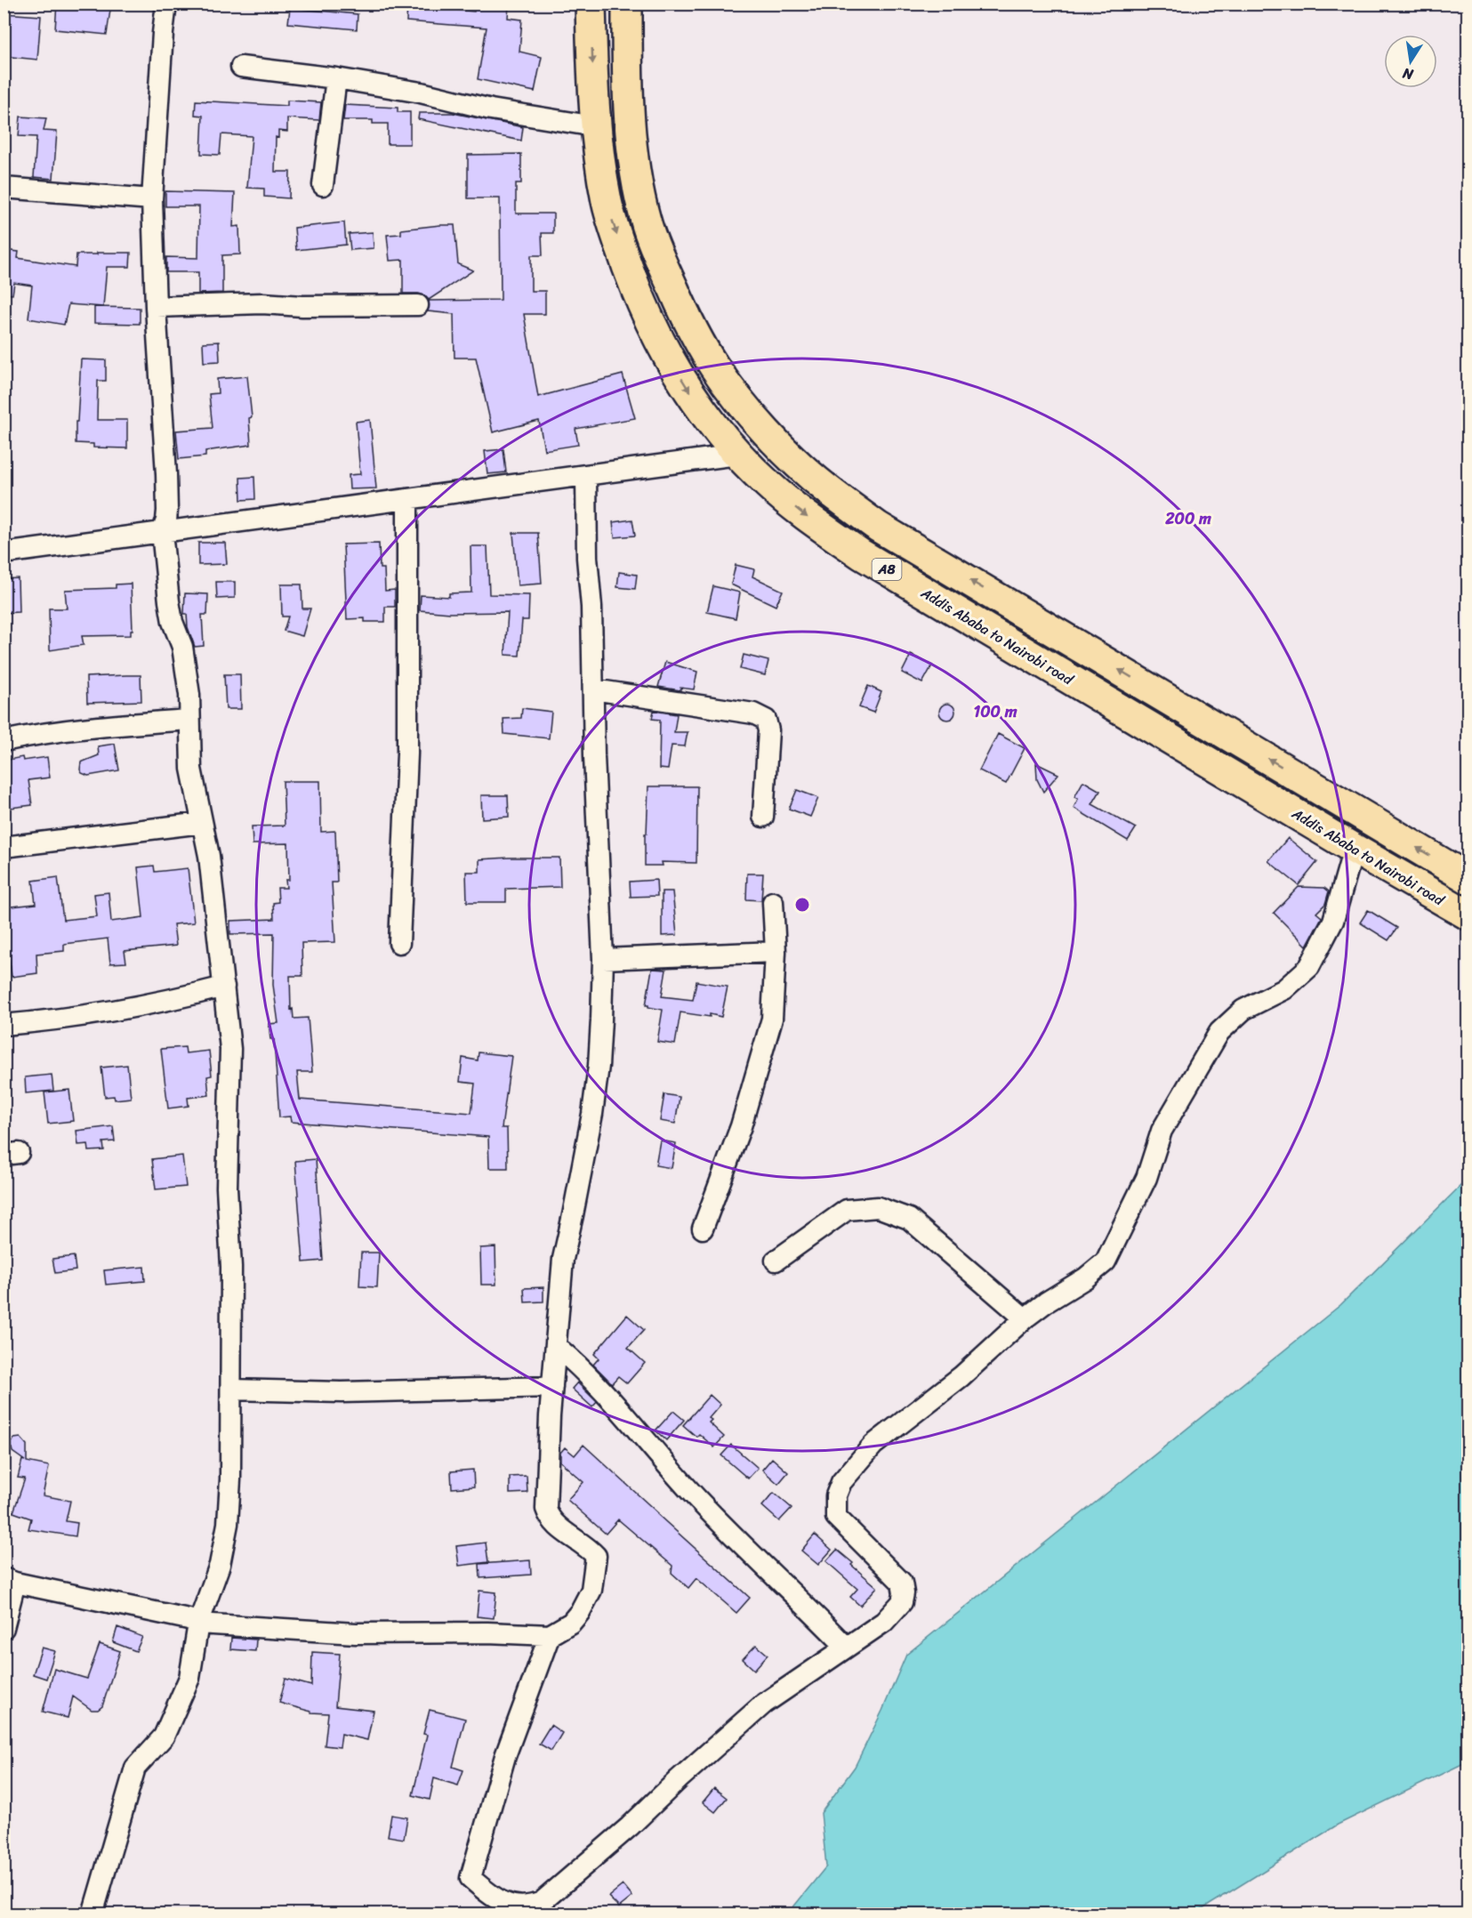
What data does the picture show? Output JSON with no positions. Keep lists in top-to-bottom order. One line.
{"streets":{"highway":["A8","Addis Ababa to Nairobi road"]},"north":"bottom","rings":["200 m","100 m"]}
